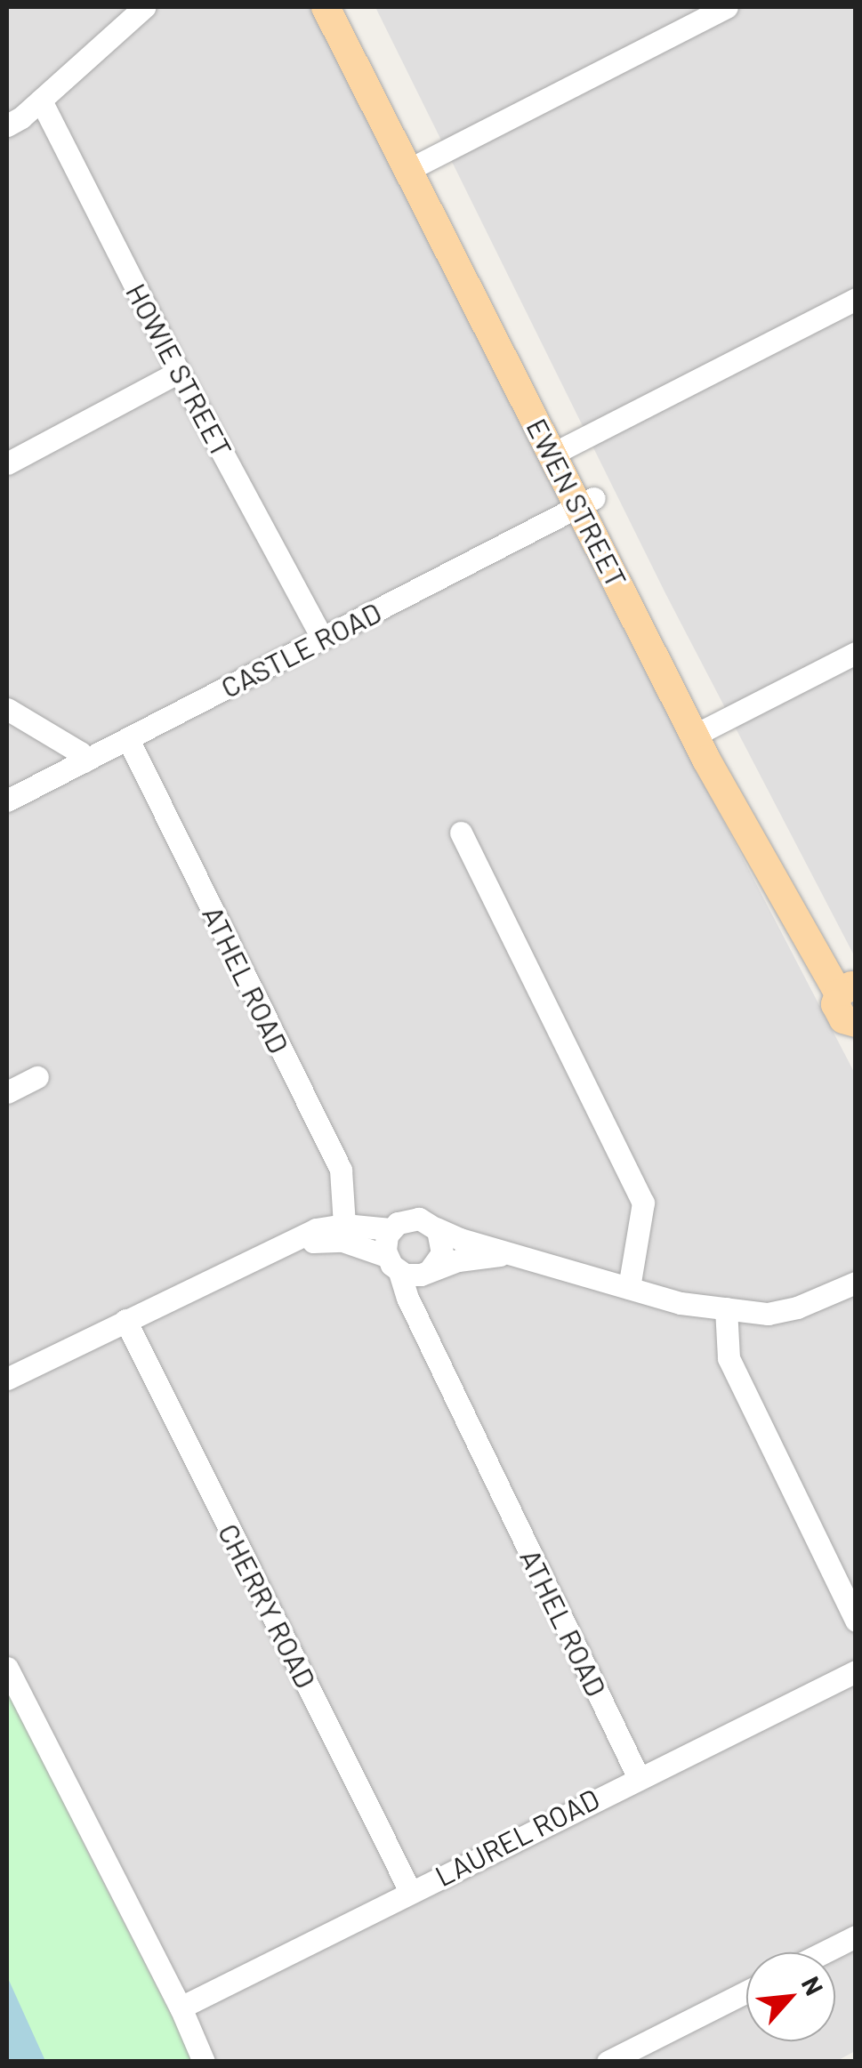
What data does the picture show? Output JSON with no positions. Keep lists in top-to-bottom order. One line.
{"streets":{"main road":["EWEN STREET"],"street":["HOWIE STREET","CASTLE ROAD","ATHEL ROAD","CHERRY ROAD","LAUREL ROAD"]},"crossings":[["HOWIE STREET","CASTLE ROAD"],["EWEN STREET","CASTLE ROAD"],["CASTLE ROAD","ATHEL ROAD"],["ATHEL ROAD","LAUREL ROAD"],["CHERRY ROAD","LAUREL ROAD"]],"north":"top right"}
